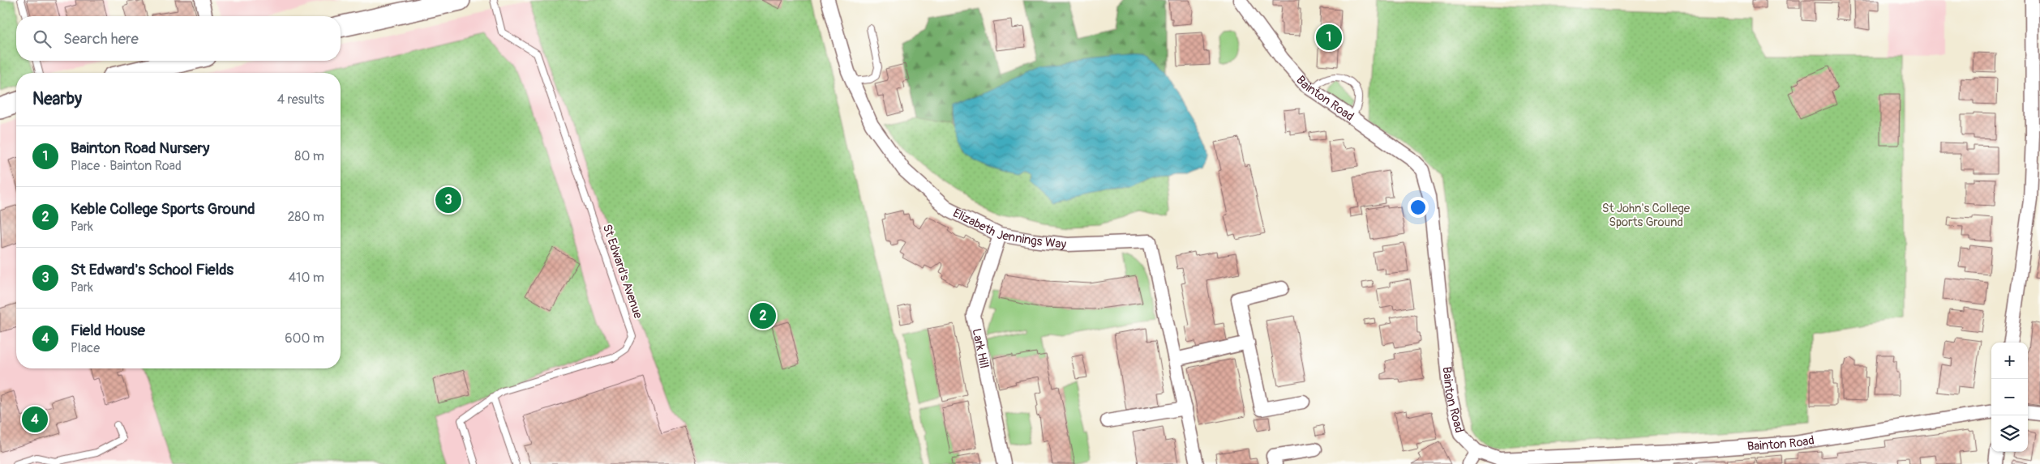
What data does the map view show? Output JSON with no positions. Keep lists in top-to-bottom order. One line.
{"streets":{"street":["Bainton Road","Elizabeth Jennings Way","Lark Hill"],"lane":["St Edward's Avenue"]},"crossings":[["Elizabeth Jennings Way","Lark Hill"]],"parks":["St John's College Sports Ground"],"page":{"search":"Search here","pins":["1","3","2","4"],"heading":["Nearby","4 results"],"list":[{"mark":"1","name":"Bainton Road Nursery","note":"Place · Bainton Road","value":"80 m"},{"mark":"2","name":"Keble College Sports Ground","note":"Park","value":"280 m"},{"mark":"3","name":"St Edward's School Fields","note":"Park","value":"410 m"},{"mark":"4","name":"Field House","note":"Place","value":"600 m"}],"map_buttons":["+","−"]}}
